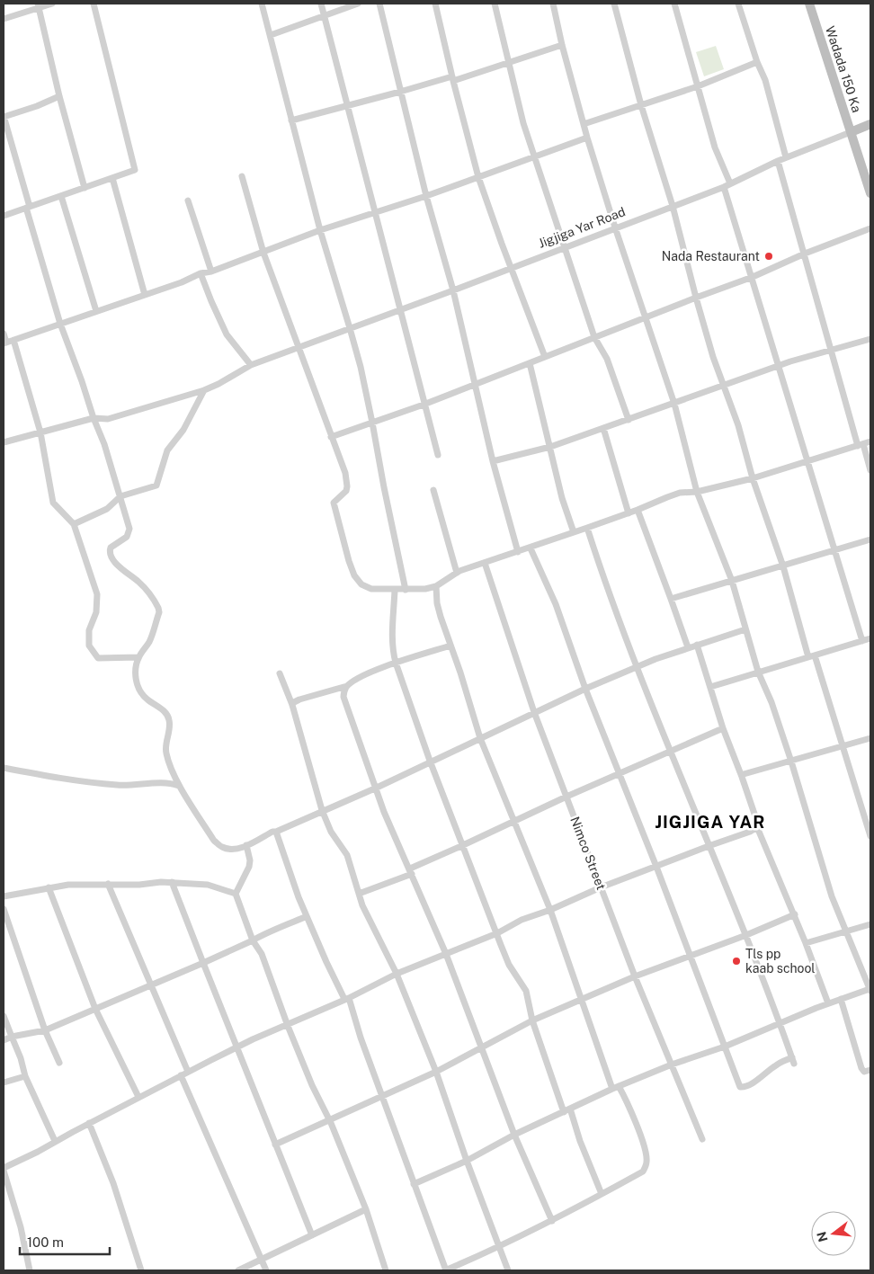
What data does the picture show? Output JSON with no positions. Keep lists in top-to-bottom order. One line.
{"streets":{"street":["Wadada 150 Ka","Jigjiga Yar Road","Nimco Street"]},"crossings":[["Wadada 150 Ka","Jigjiga Yar Road"]],"districts":["JIGJIGA YAR"],"places":["Nada Restaurant","Tls pp kaab school"],"scale_bar":"100 m","north":"left"}
